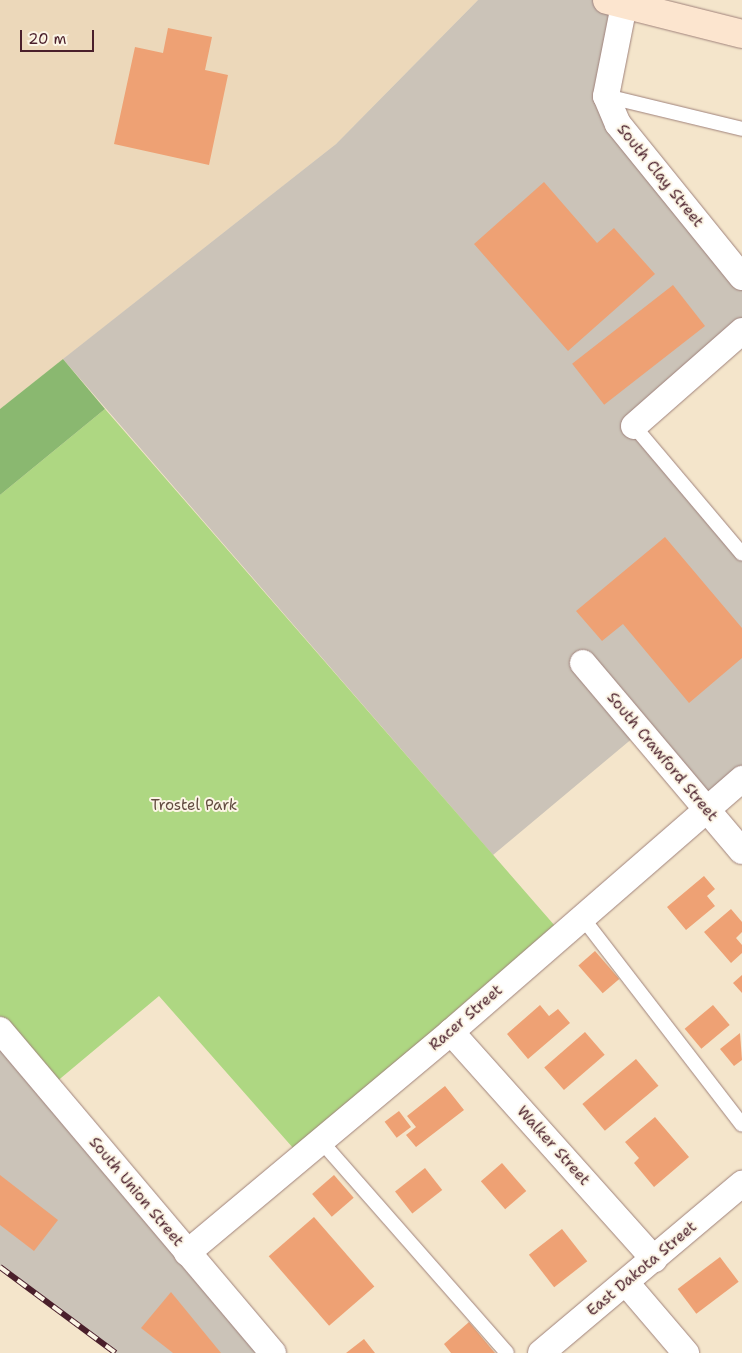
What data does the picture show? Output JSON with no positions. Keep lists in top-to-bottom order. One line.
{"streets":{"street":["South Clay Street","South Crawford Street","Racer Street","Walker Street","South Union Street","East Dakota Street"]},"crossings":[["South Crawford Street","Racer Street"],["Racer Street","Walker Street"],["Racer Street","South Union Street"],["Walker Street","East Dakota Street"]],"parks":["Trostel Park"],"scale_bar":"20 m"}
